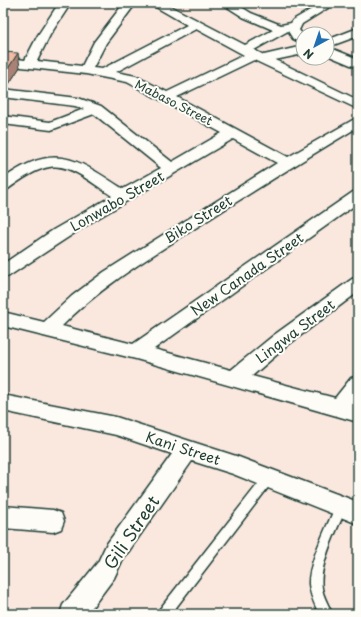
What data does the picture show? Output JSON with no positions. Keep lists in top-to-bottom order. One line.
{"streets":{"street":["Mabaso Street","Lonwabo Street","Biko Street","New Canada Street","Lingwa Street","Kani Street","Gili Street"]},"crossings":[["Mabaso Street","Lonwabo Street"],["Mabaso Street","Biko Street"],["Kani Street","Gili Street"]],"north":"bottom left"}
